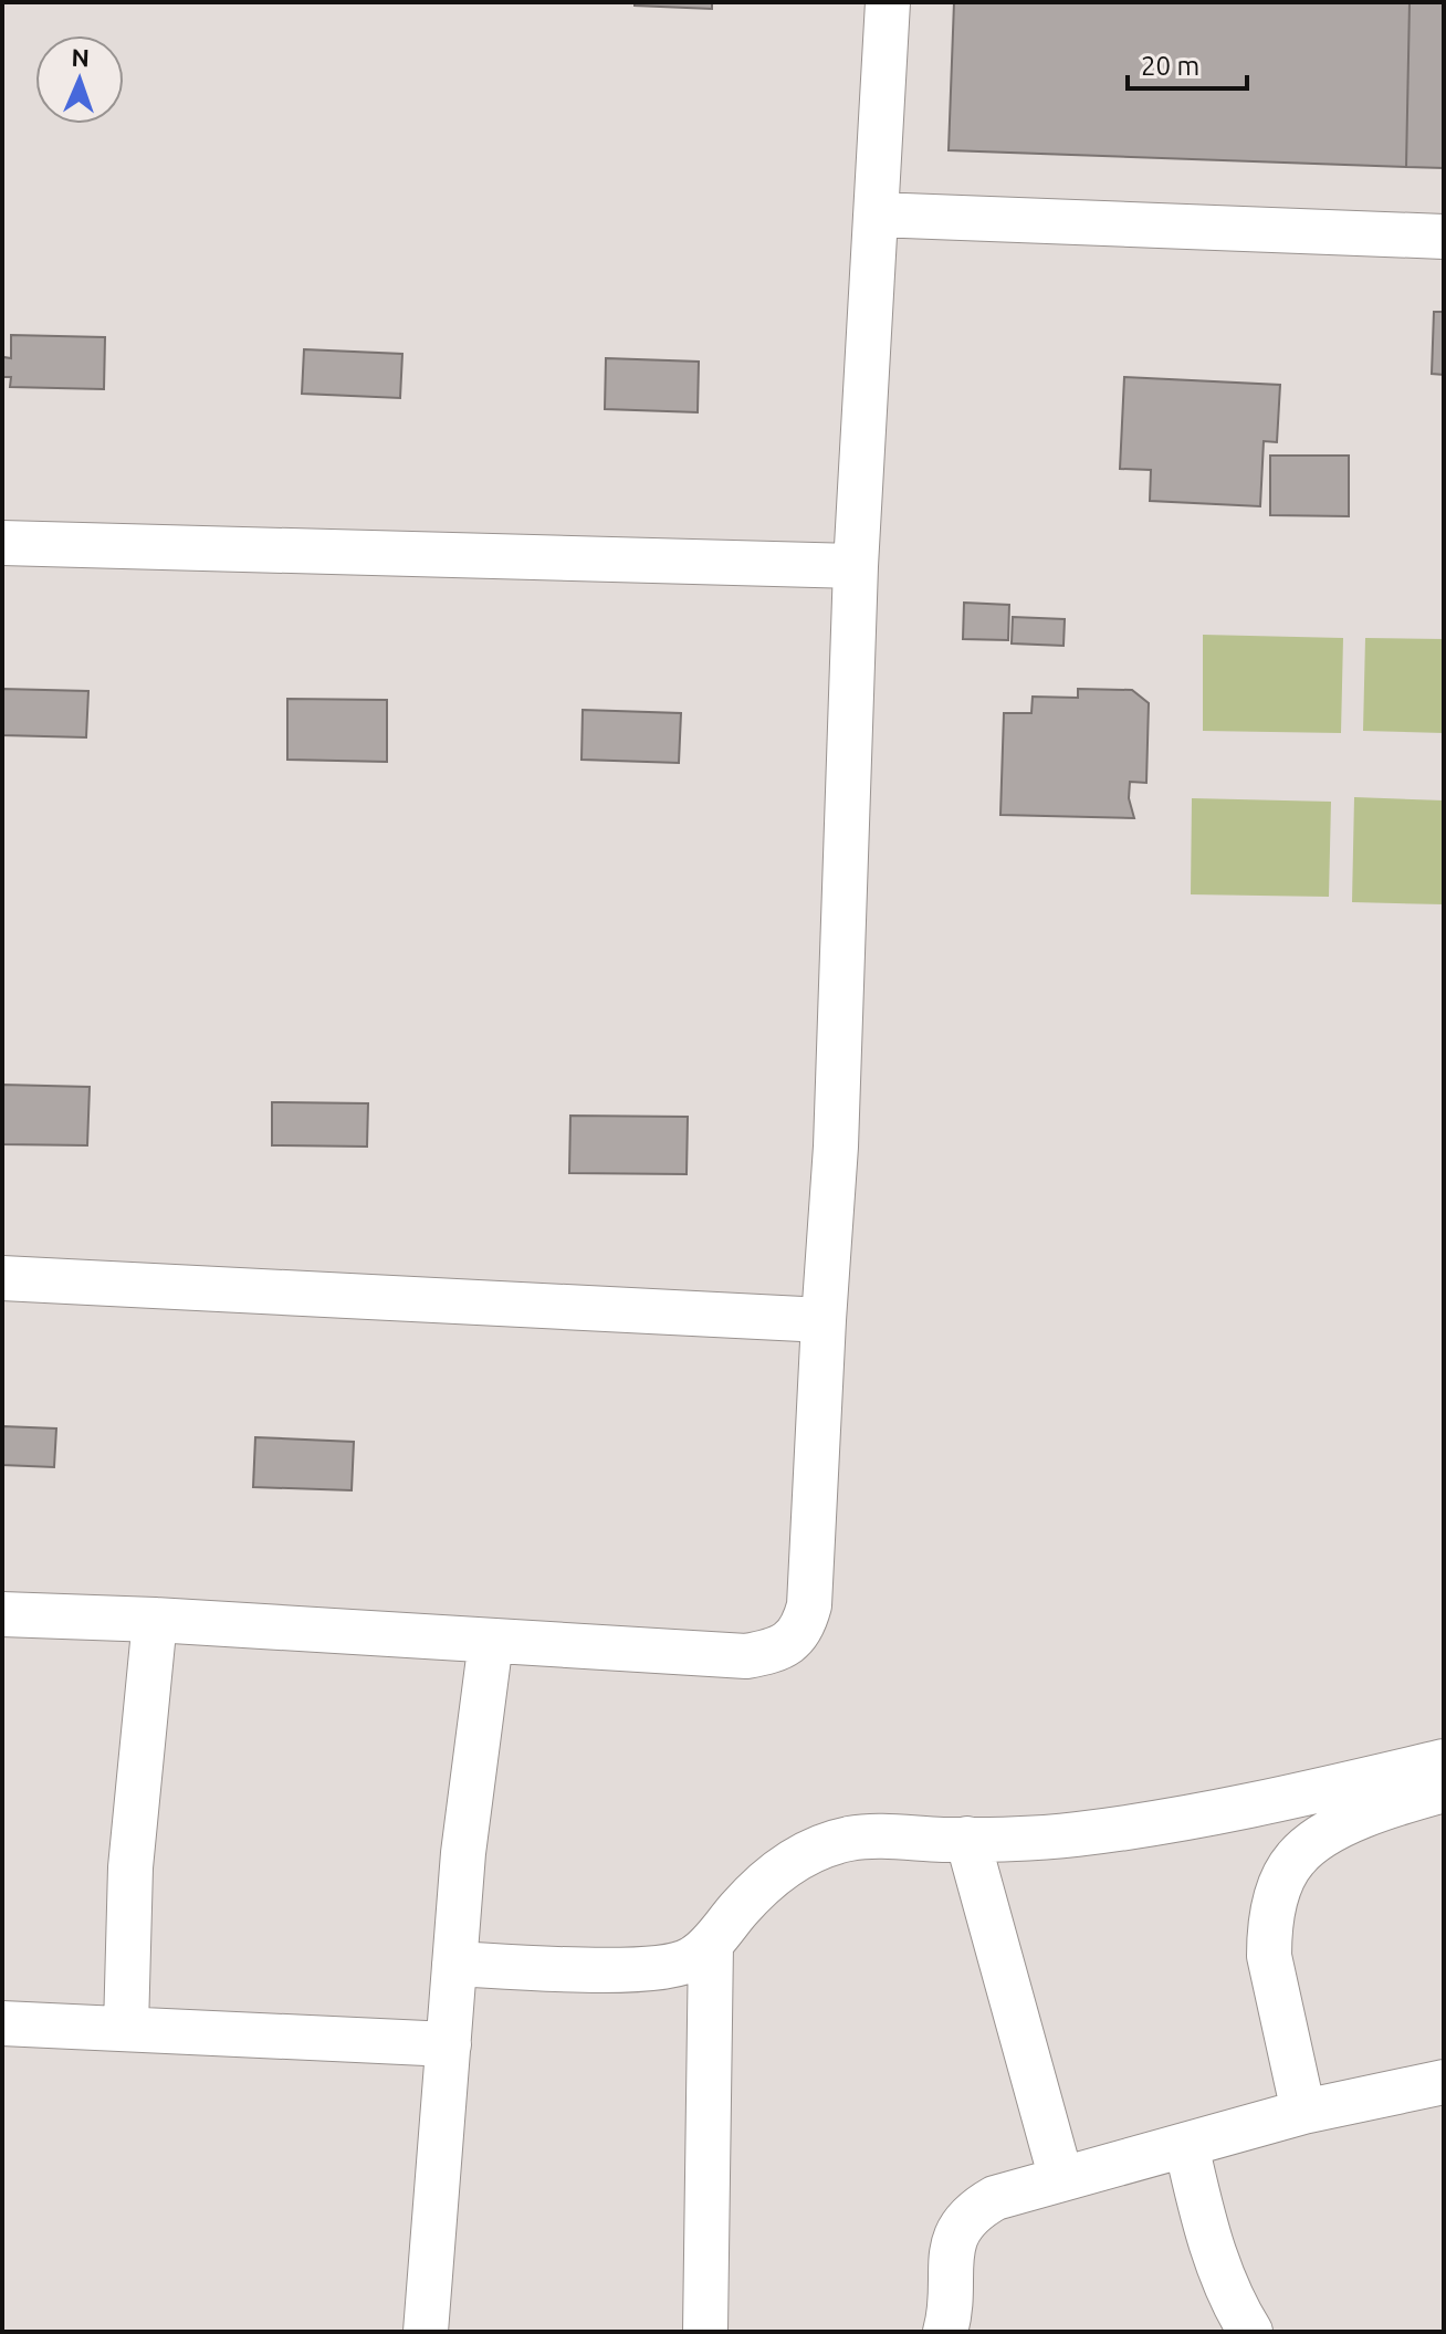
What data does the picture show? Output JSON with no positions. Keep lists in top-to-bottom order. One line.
{"scale_bar":"20 m","north":"top"}
